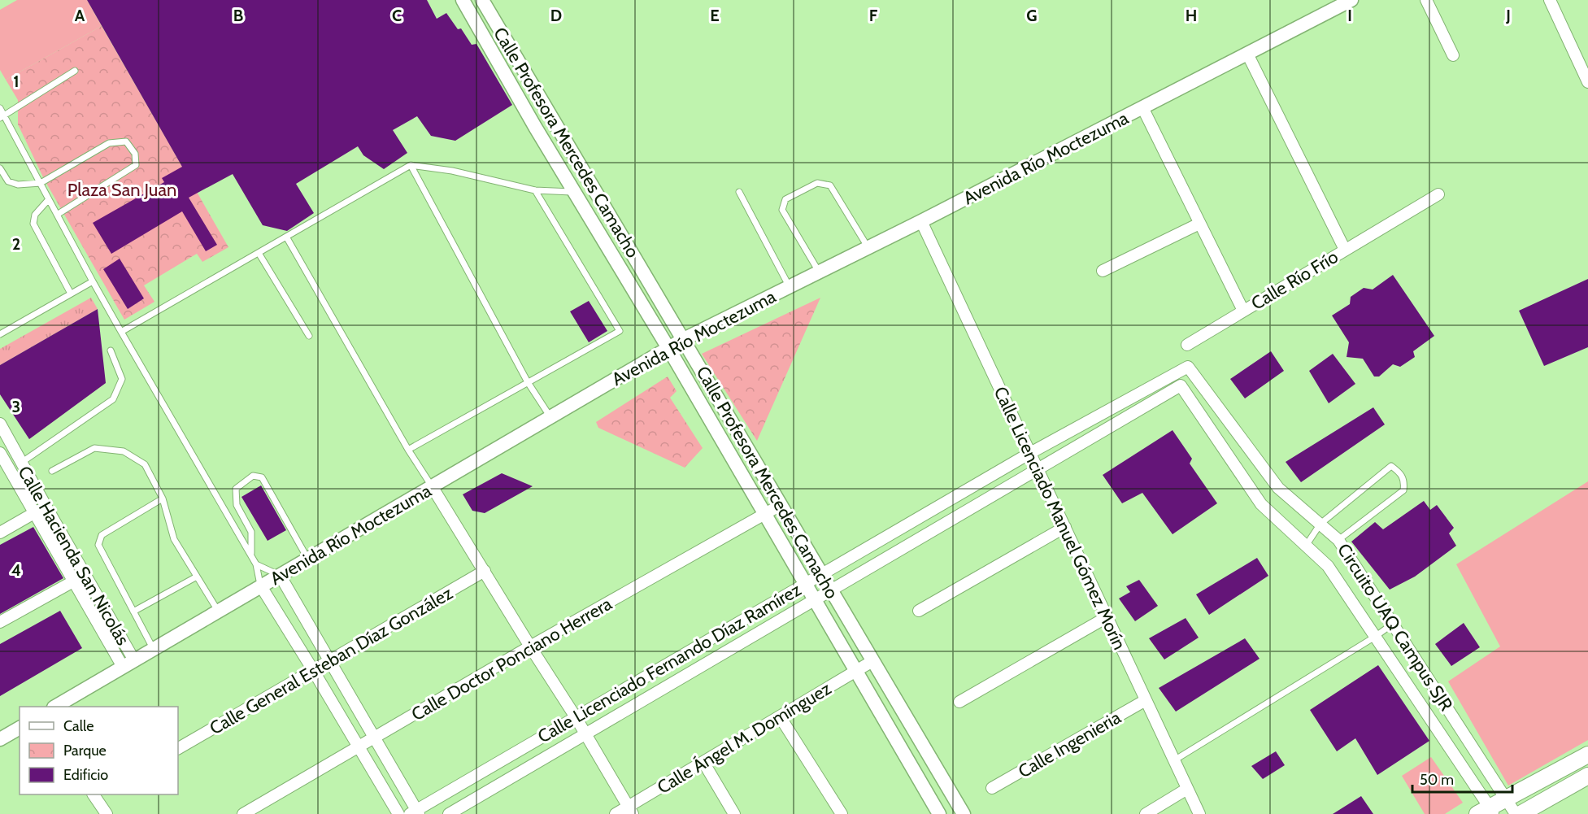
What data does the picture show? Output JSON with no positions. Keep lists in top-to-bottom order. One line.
{"streets":{"street":["Calle Profesora Mercedes Camacho","Avenida Río Moctezuma","Calle Río Frío","Calle Licenciado Manuel Gómez Morín","Calle Hacienda San Nicolás","Circuito UAQ Campus SJR","Calle Doctor Ponciano Herrera","Calle General Esteban Díaz González","Calle Licenciado Fernando Díaz Ramírez","Calle Ángel M. Domínguez","Calle Ingenieria"]},"crossings":[["Calle Profesora Mercedes Camacho","Avenida Río Moctezuma"],["Calle Profesora Mercedes Camacho","Calle Doctor Ponciano Herrera"],["Calle Profesora Mercedes Camacho","Calle Licenciado Fernando Díaz Ramírez"],["Calle Profesora Mercedes Camacho","Calle Ángel M. Domínguez"],["Avenida Río Moctezuma","Calle Licenciado Manuel Gómez Morín"],["Avenida Río Moctezuma","Calle Hacienda San Nicolás"],["Calle Licenciado Manuel Gómez Morín","Circuito UAQ Campus SJR"],["Calle Licenciado Manuel Gómez Morín","Calle Licenciado Fernando Díaz Ramírez"],["Calle Licenciado Manuel Gómez Morín","Calle Ingenieria"],["Circuito UAQ Campus SJR","Calle Licenciado Fernando Díaz Ramírez"]],"parks":["Plaza San Juan"],"legend":["Calle","Parque","Edificio"],"scale_bar":"50 m","grid":{"columns":["A","B","C","D","E","F","G","H","I","J"],"rows":["1","2","3","4"]}}
